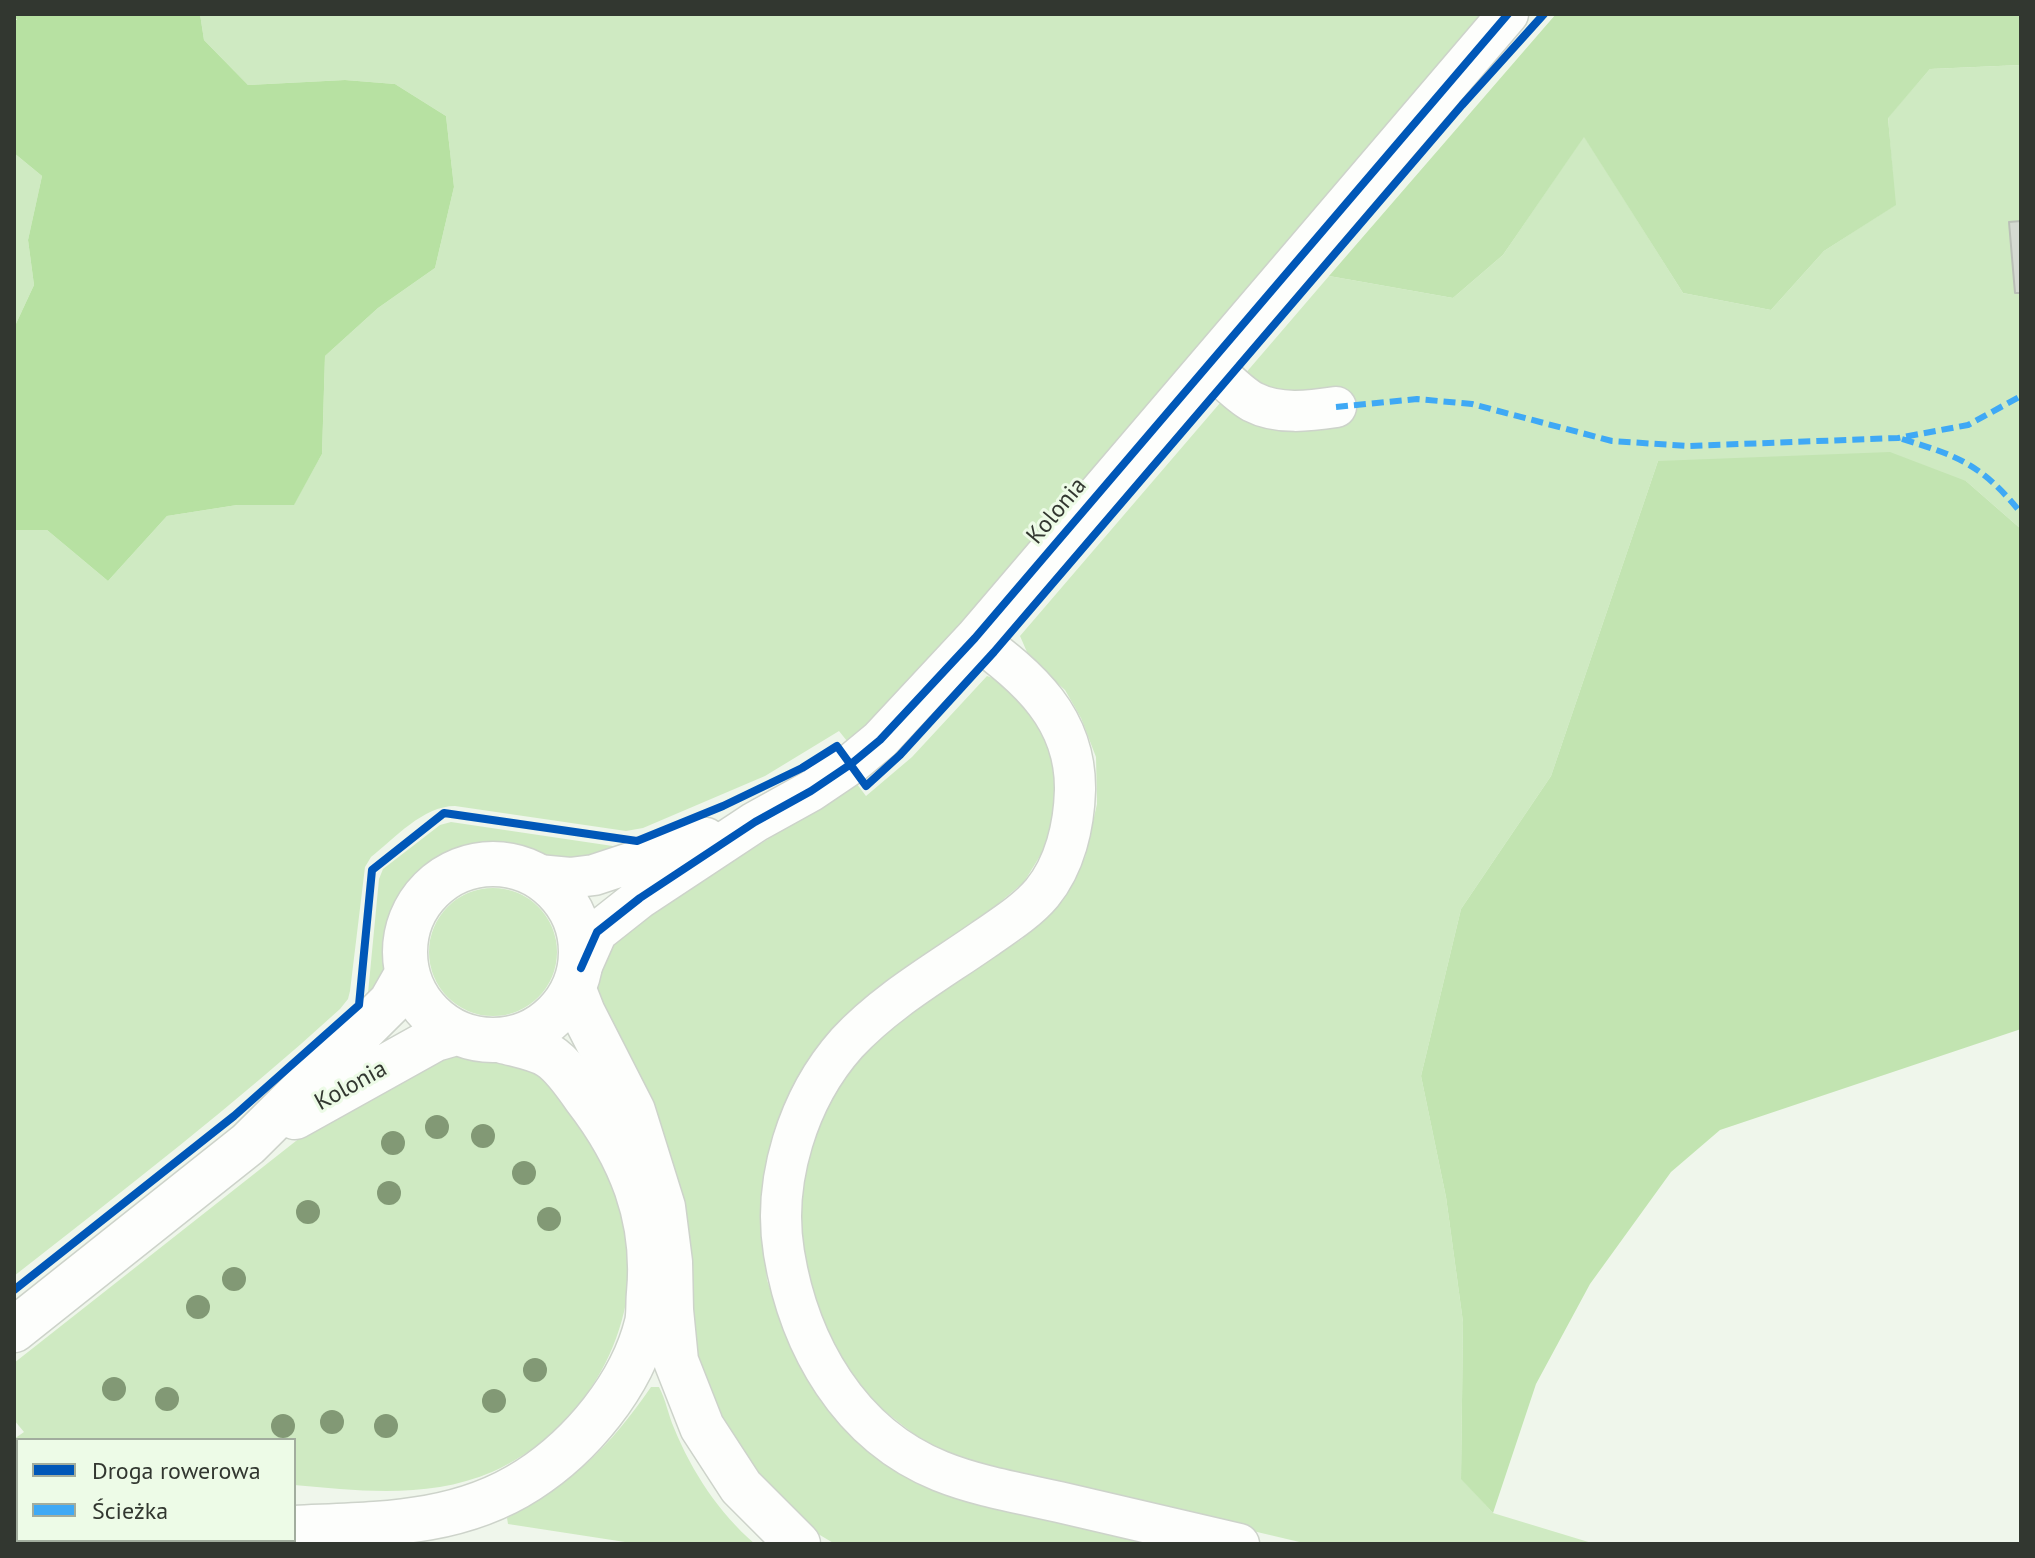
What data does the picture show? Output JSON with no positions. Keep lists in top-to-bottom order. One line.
{"streets":{"main road":["Kolonia"]},"legend":["Droga rowerowa","Ścieżka"]}
